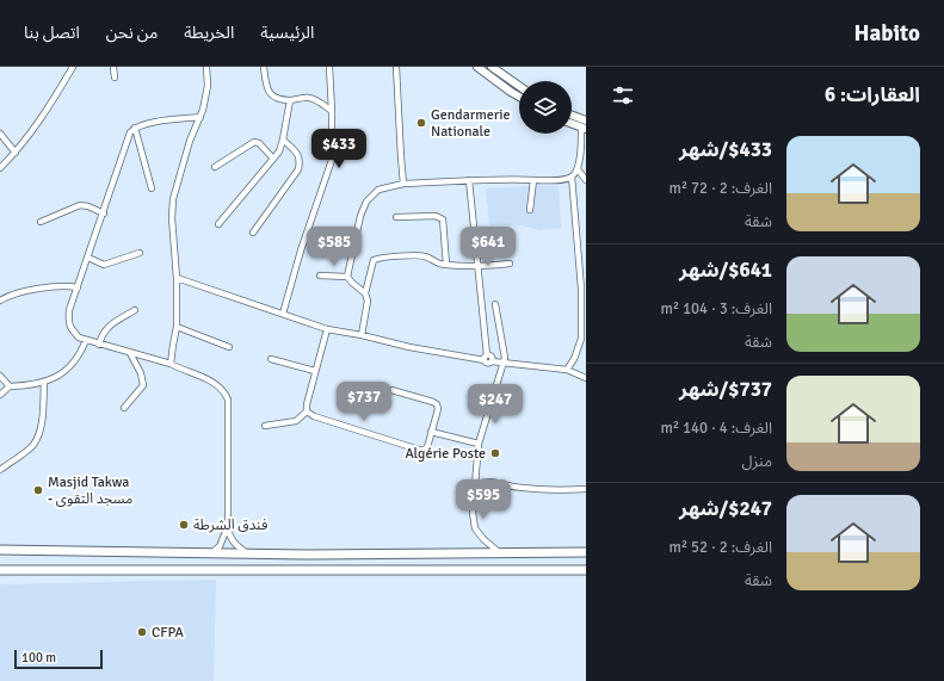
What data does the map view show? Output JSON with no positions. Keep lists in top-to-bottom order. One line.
{"places":["Gendarmerie Nationale","Algérie Poste","Masjid Takwa - مسجد التقوى","فندق الشرطة","CFPA"],"scale_bar":"100 m","page":{"header":"Habito","nav":["الرئيسية","الخريطة","من نحن","اتصل بنا"],"heading":"العقارات: 6","list":[{"name":"$433/شهر","note":"الغرف: 2 · 72 m² · شقة"},{"name":"$641/شهر","note":"الغرف: 3 · 104 m² · شقة"},{"name":"$737/شهر","note":"الغرف: 4 · 140 m² · منزل"},{"name":"$247/شهر","note":"الغرف: 2 · 52 m² · شقة"}],"price":["$433","$585","$641","$737","$247","$595"],"scale":"100 m"}}
